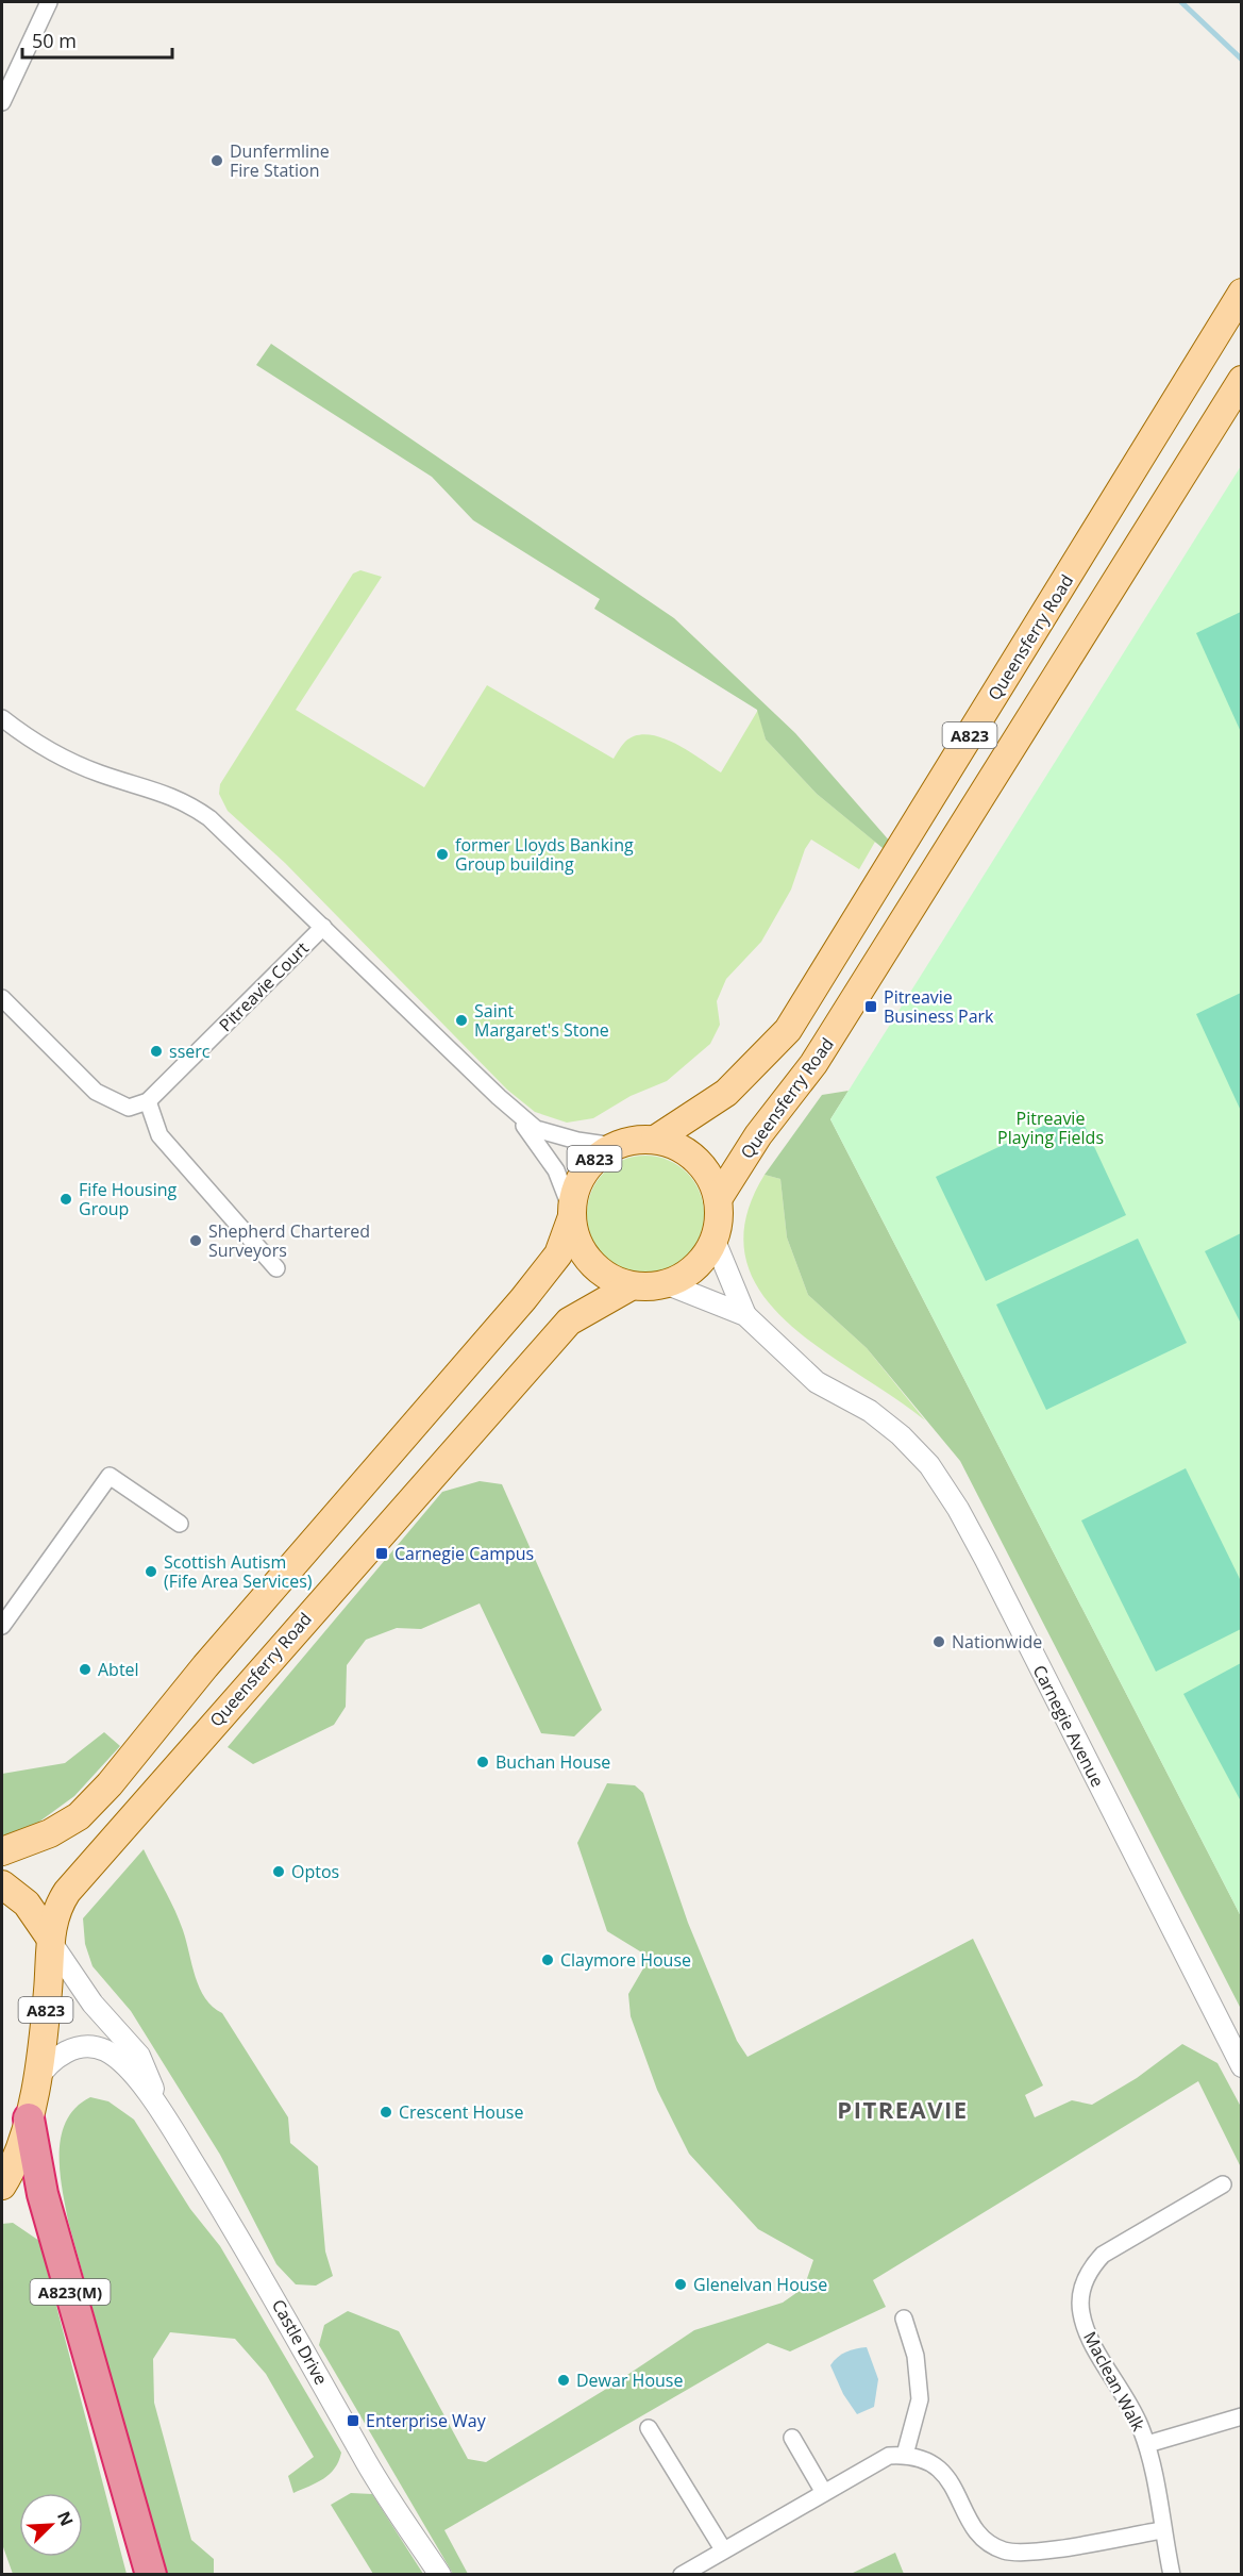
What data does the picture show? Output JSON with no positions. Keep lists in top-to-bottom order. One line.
{"streets":{"highway":["A823(M)"],"main road":["Queensferry Road","A823"],"street":["Pitreavie Court","Carnegie Avenue","Castle Drive","Maclean Walk"]},"crossings":[["Queensferry Road","A823"],["Queensferry Road","Castle Drive"],["A823","A823(M)"],["A823","Castle Drive"]],"districts":["PITREAVIE"],"parks":["Pitreavie Playing Fields"],"places":{"other":["Dunfermline Fire Station","former Lloyds Banking Group building","Saint Margaret's Stone","sserc","Fife Housing Group","Shepherd Chartered Surveyors","Scottish Autism (Fife Area Services)","Nationwide","Abtel","Buchan House","Optos","Claymore House","Crescent House","Glenelvan House","Dewar House"],"transit":["Pitreavie Business Park","Carnegie Campus","Enterprise Way"]},"scale_bar":"50 m","north":"top right"}
